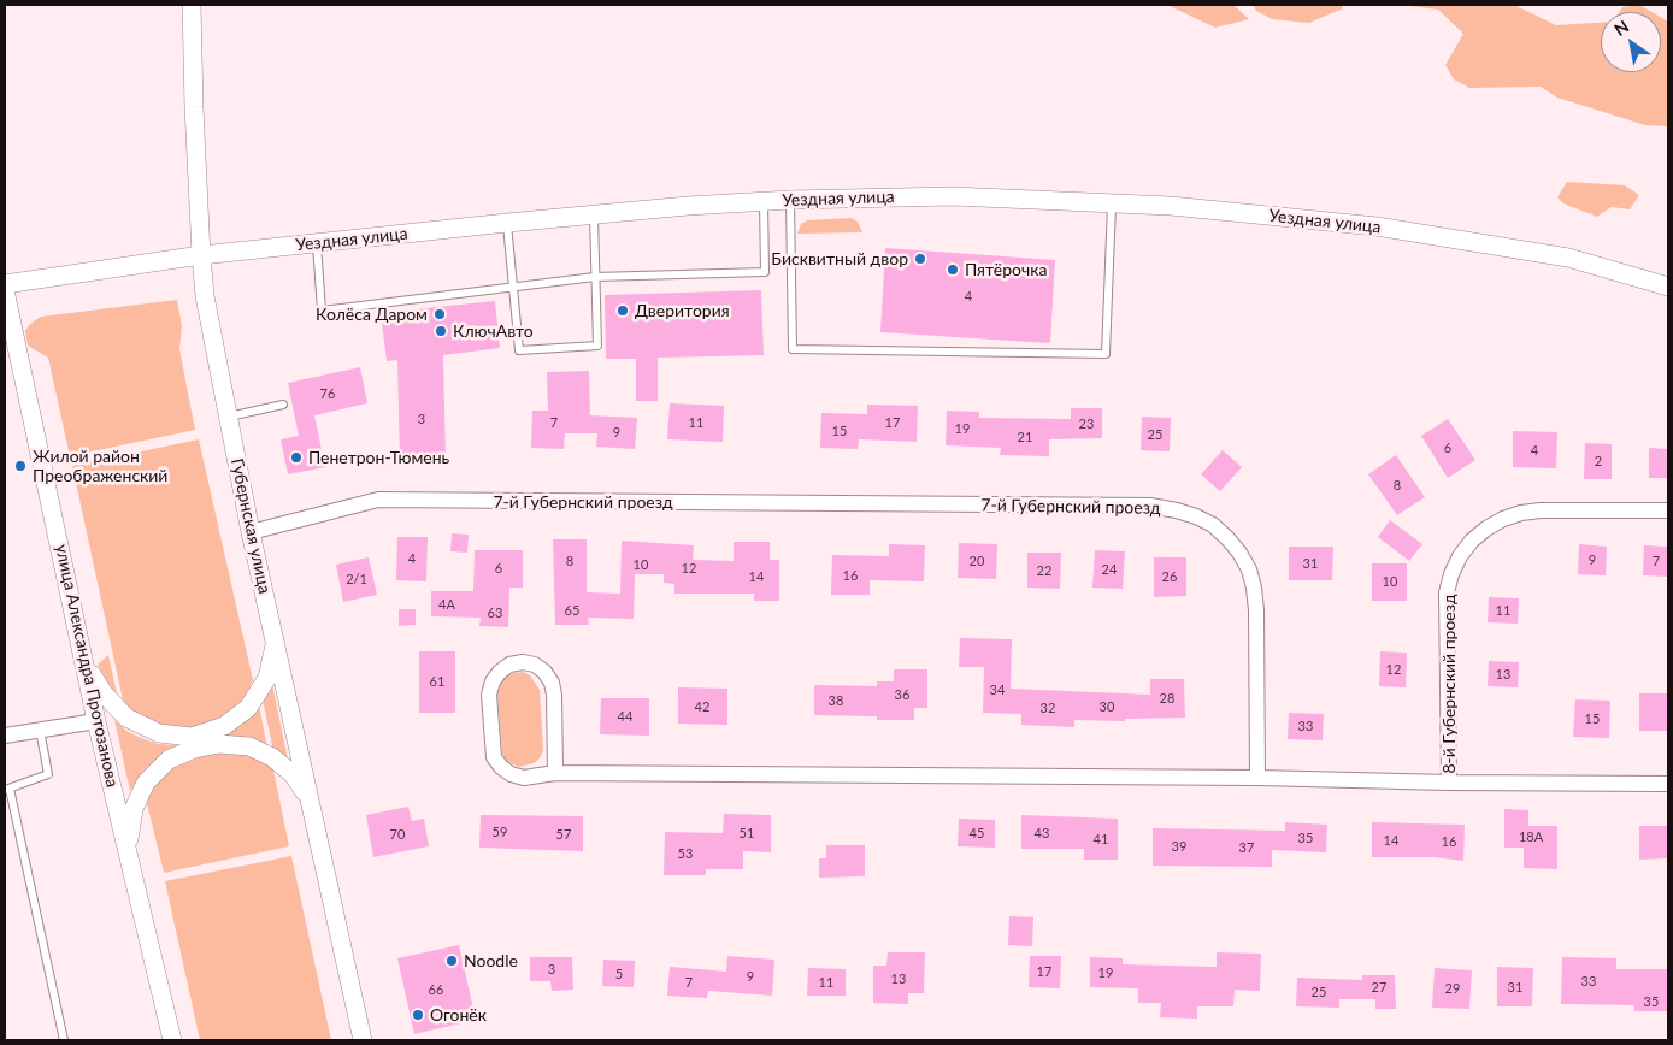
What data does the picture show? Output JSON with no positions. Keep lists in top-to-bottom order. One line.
{"streets":{"street":["Уездная улица","7-й Губернский проезд","Губернская улица","улица Александра Протозанова","8-й Губернский проезд"]},"crossings":[["Уездная улица","Губернская улица"],["7-й Губернский проезд","Губернская улица"]],"places":["Бисквитный двор","Пятёрочка","Дверитория","Колёса Даром","КлючАвто","Пенетрон-Тюмень","Жилой район Преображенский","Noodle","Огонёк"],"house_numbers":["4","76","3","7","11","17","23","19","15","9","25","21","6","4","2","8","4","9","8","20","7","31","10","6","12","24","22","16","14","26","2/1","10","4А","65","11","63","12","13","61","34","36","28","38","42","30","32","44","15","33","59","51","45","43","70","57","18А","35","41","14","16","39","37","53","3","17","19","5","9","13","33","7","11","27","31","29","66","25","35"],"north":"top left"}
